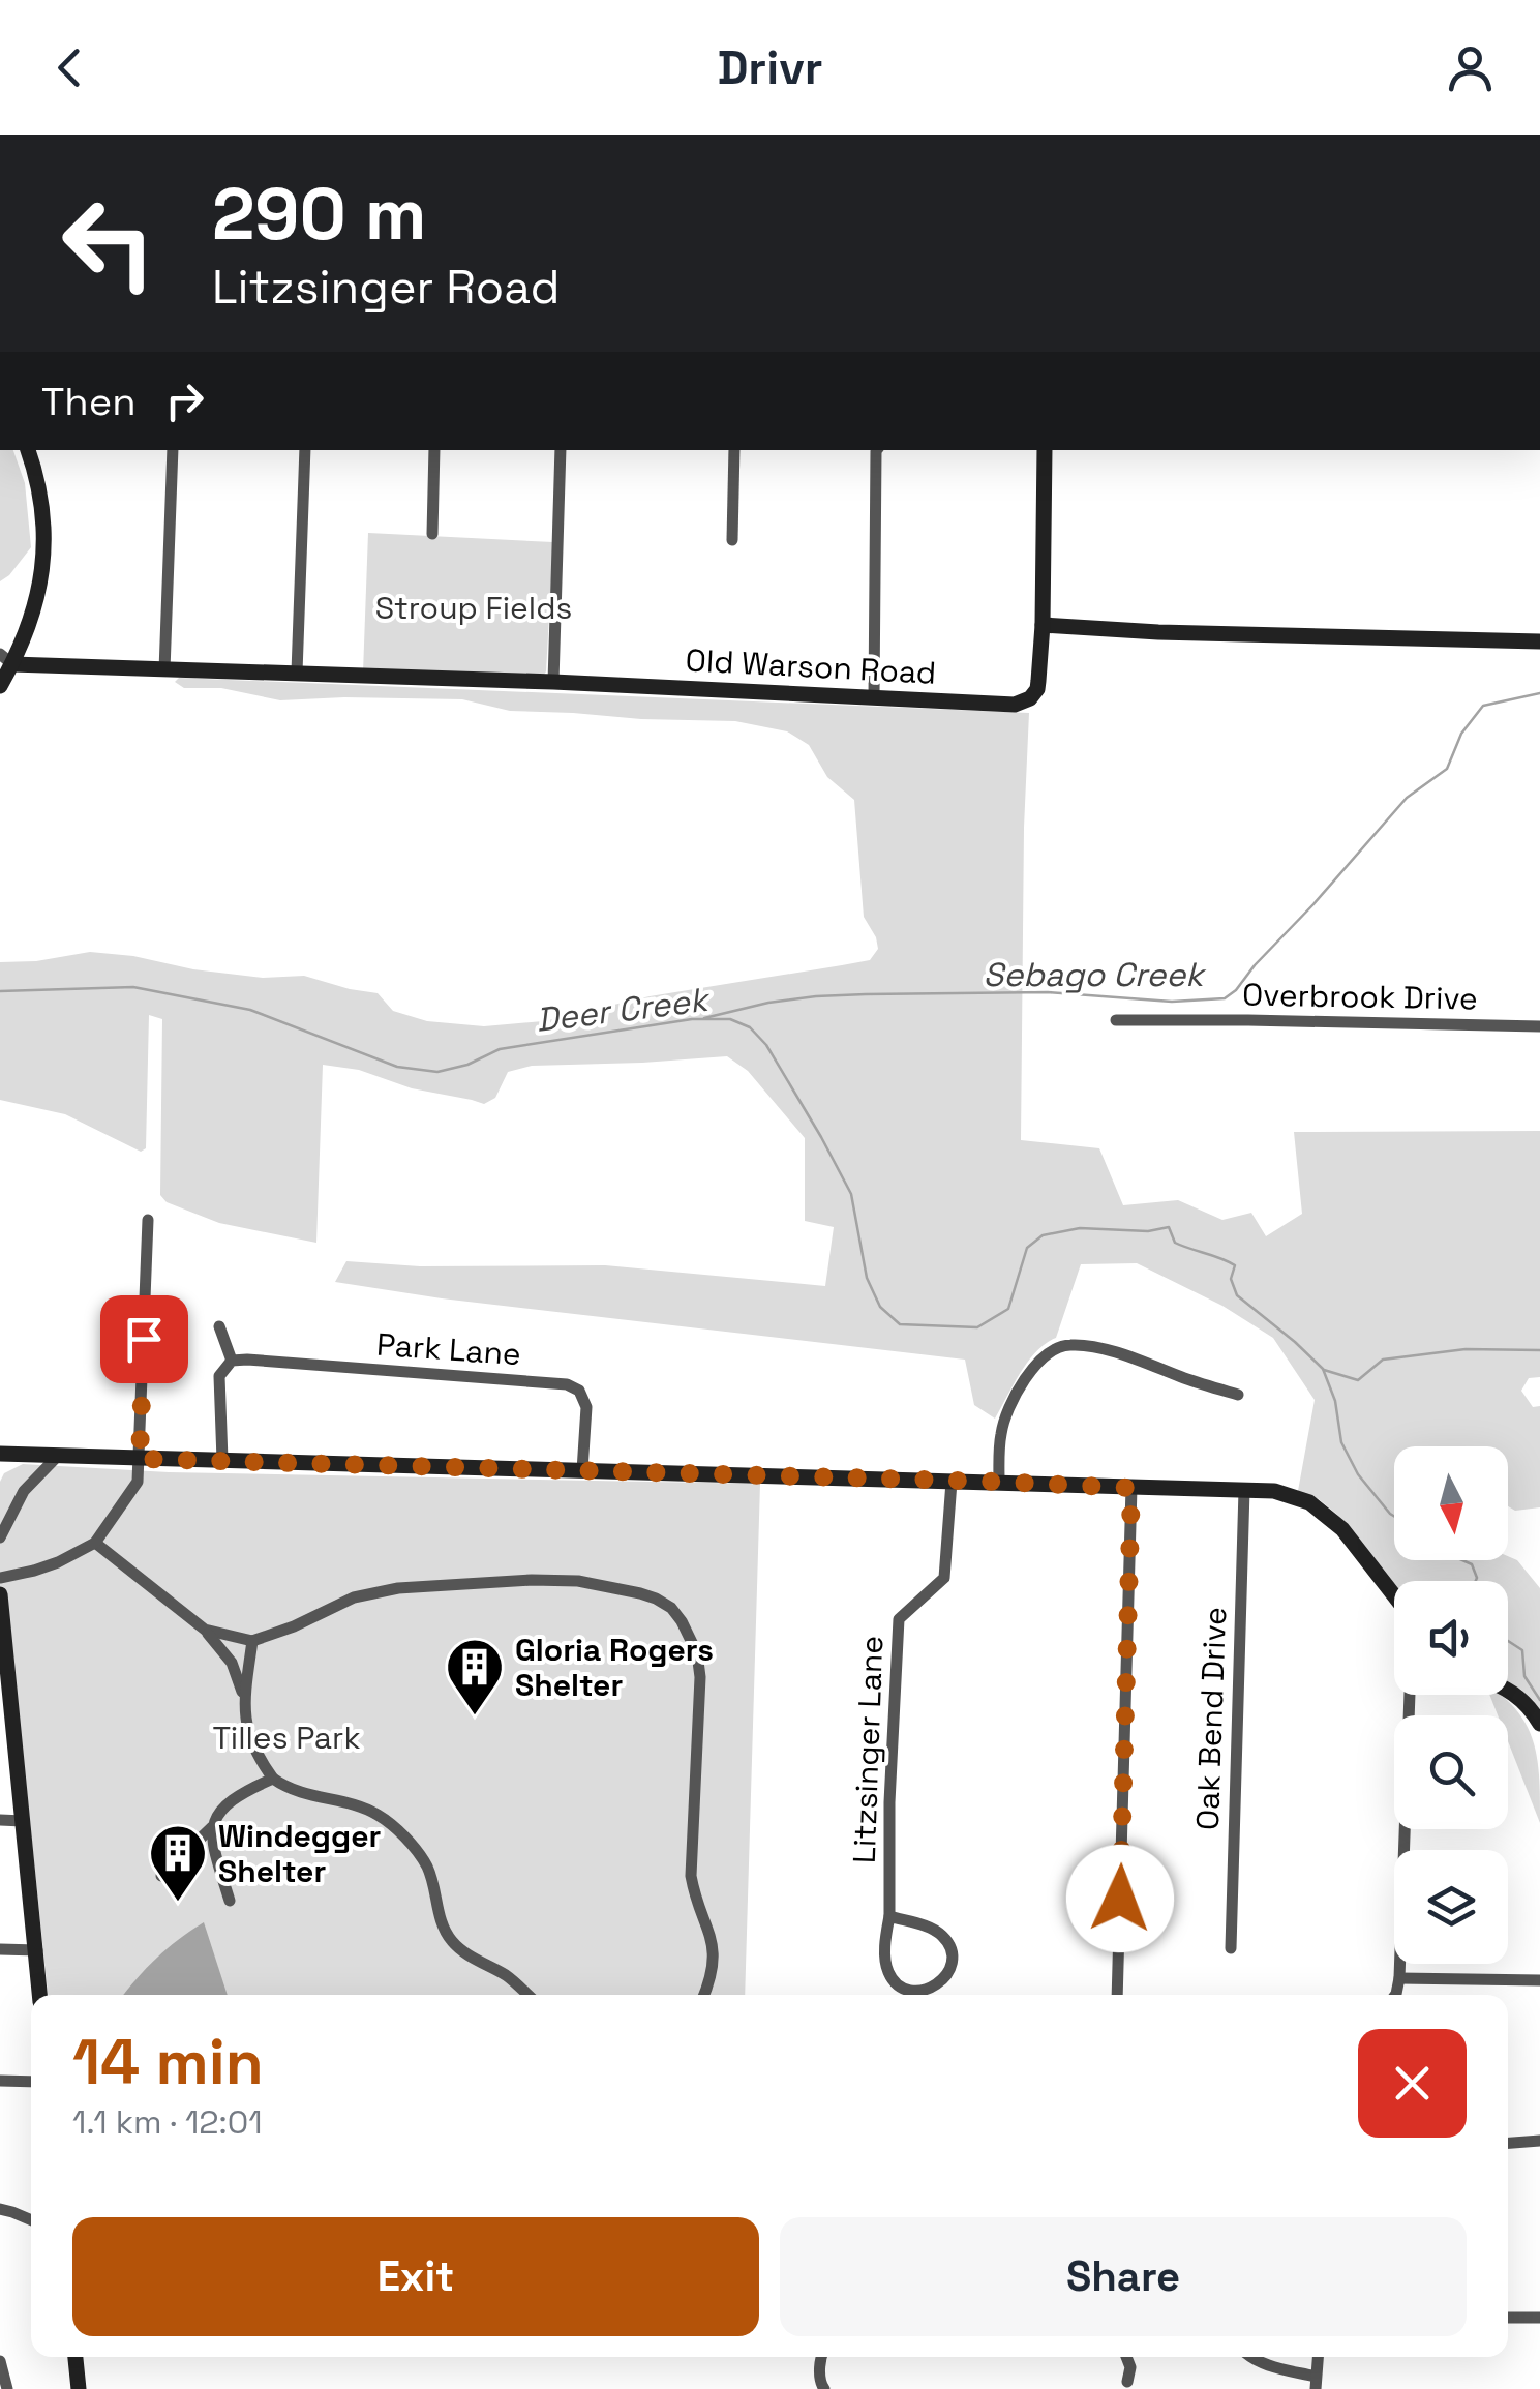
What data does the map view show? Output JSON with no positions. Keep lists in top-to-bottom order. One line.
{"streets":{"street":["Old Warson Road","Overbrook Drive","Park Lane","Oak Bend Drive","Litzsinger Lane"]},"water":["Sebago Creek","Deer Creek"],"parks":["Stroup Fields","Tilles Park"],"places":{"building":["Gloria Rogers Shelter","Windegger Shelter"]},"north":"bottom","page":{"header":"Drivr","turn":["290 m","Litzsinger Road"],"then":"Then","heading":["14 min","1.1 km · 12:01"],"buttons":["Exit","Share"]}}
